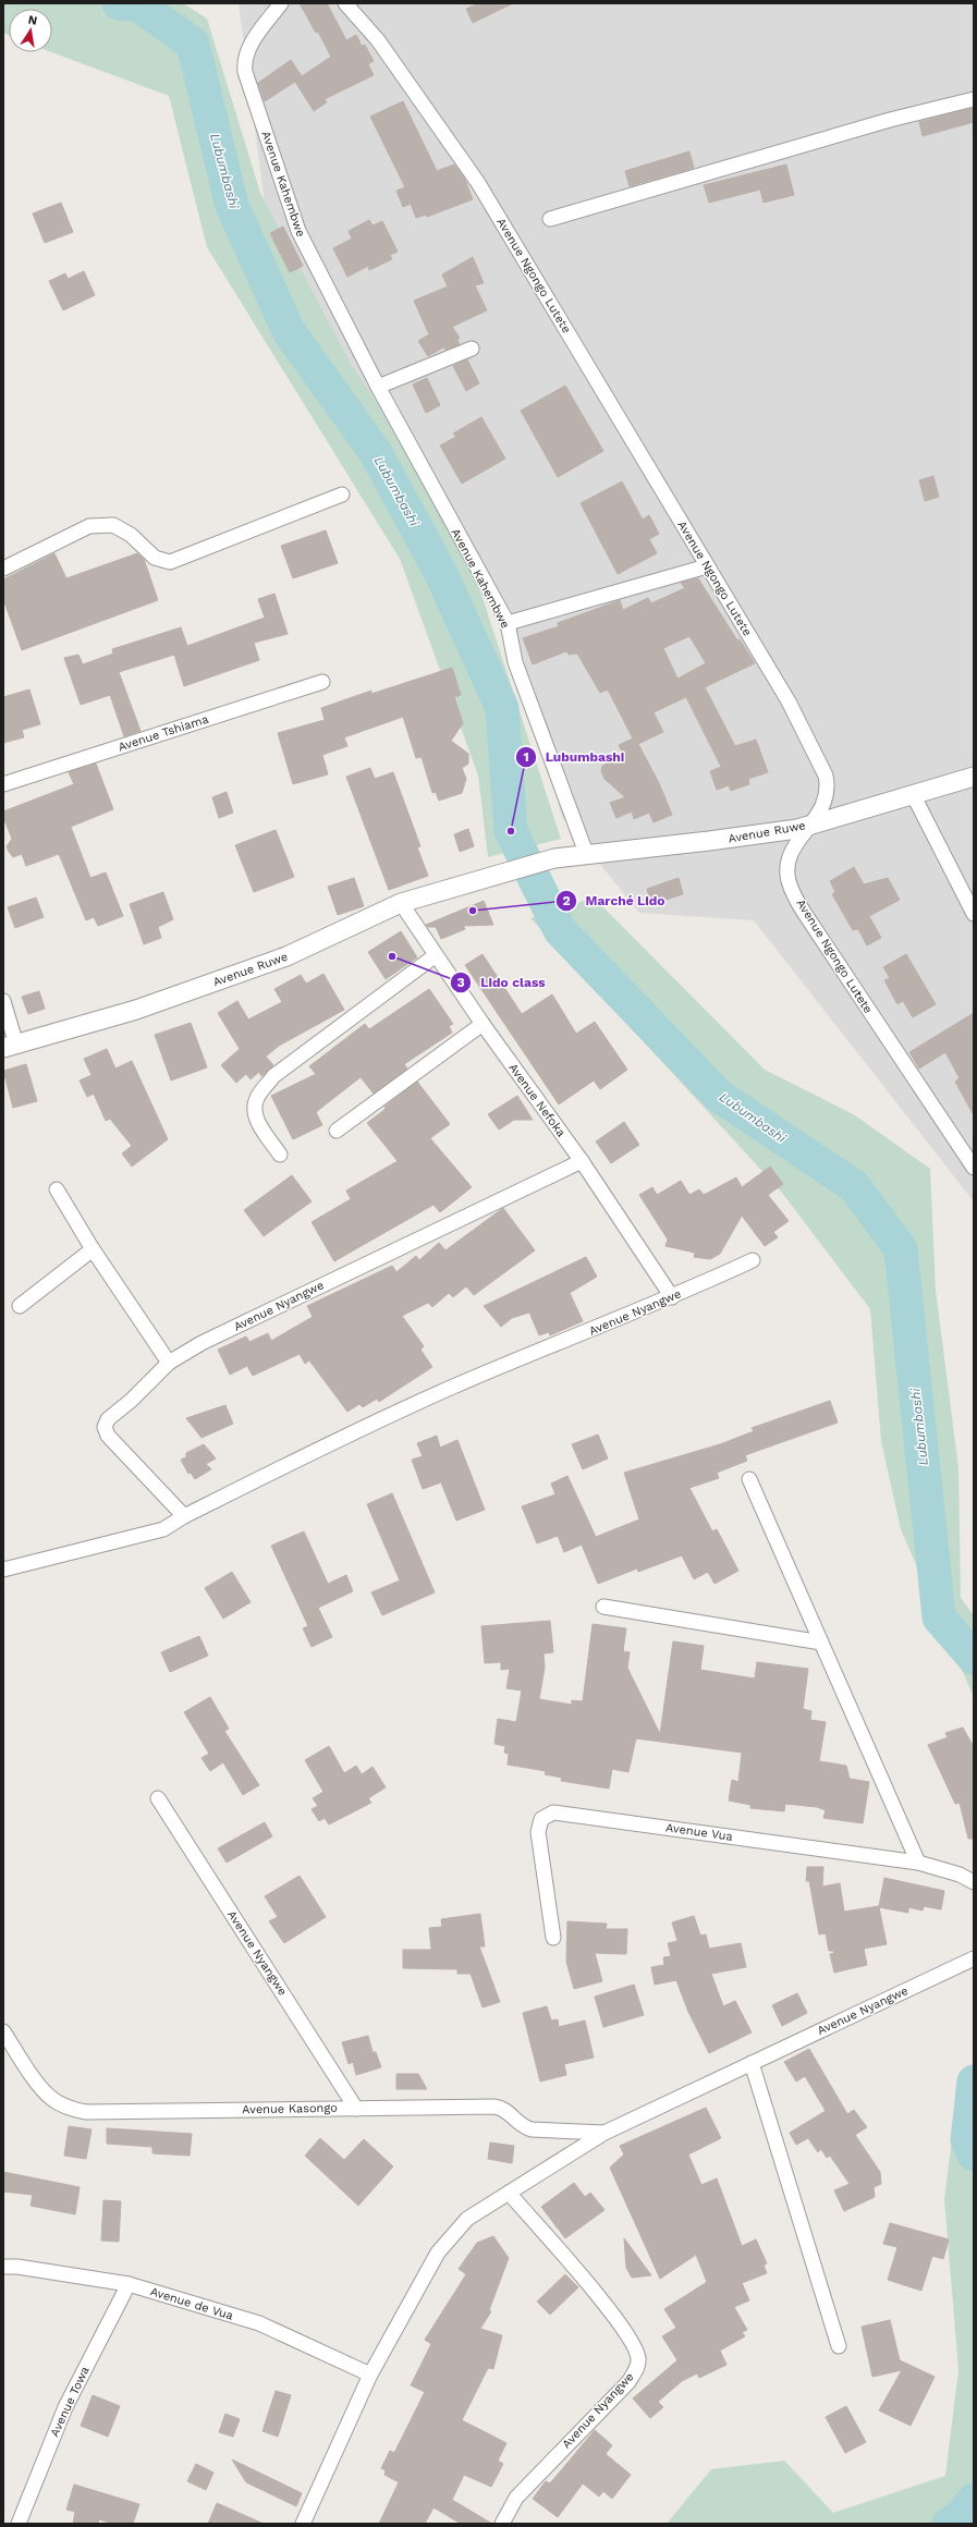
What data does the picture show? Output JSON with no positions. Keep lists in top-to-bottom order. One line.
{"streets":{"street":["Avenue Kahembwe","Avenue Ngongo Lutete","Avenue Tshiama","Avenue Ruwe","Avenue Nefoka","Avenue Nyangwe","Avenue Vua","Avenue Kasongo","Avenue de Vua","Avenue Towa"]},"crossings":[["Avenue Kahembwe","Avenue Ruwe"],["Avenue Ngongo Lutete","Avenue Ruwe"],["Avenue Ruwe","Avenue Nefoka"],["Avenue Nefoka","Avenue Nyangwe"],["Avenue Nyangwe","Avenue Kasongo"],["Avenue Nyangwe","Avenue de Vua"],["Avenue de Vua","Avenue Towa"]],"water":["Lubumbashi"],"places":["Lubumbashi","Marché Lido","Lido class"],"north":"top"}
